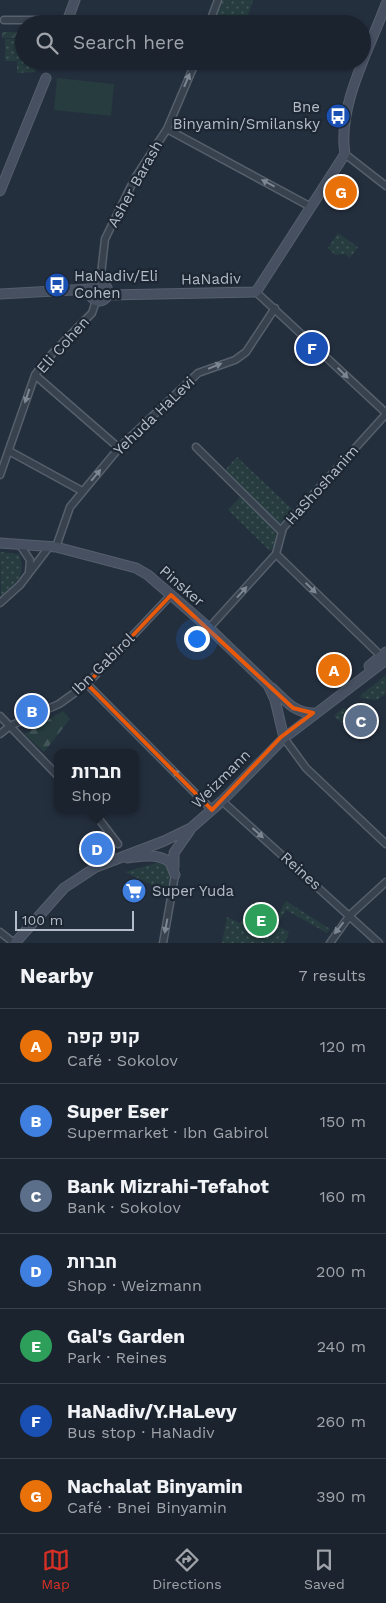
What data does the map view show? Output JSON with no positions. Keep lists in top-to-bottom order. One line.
{"streets":{"street":["Asher Barash","HaNadiv","Eli Cohen","Yehuda HaLevi","HaShoshanim","Pinsker","Ibn Gabirol","Weizmann","Reines"]},"crossings":[["Asher Barash","HaNadiv"],["Asher Barash","Eli Cohen"],["HaNadiv","Eli Cohen"],["HaNadiv","Yehuda HaLevi"],["HaNadiv","HaShoshanim"],["Yehuda HaLevi","Pinsker"],["HaShoshanim","Pinsker"],["Pinsker","Ibn Gabirol"],["Pinsker","Weizmann"],["Weizmann","Reines"]],"one_way":["HaNadiv","Eli Cohen","Yehuda HaLevi","HaShoshanim","Reines"],"places":{"bus stop":["Bne Binyamin/Smilansky","HaNadiv/Eli Cohen"],"supermarket":["Super Yuda"]},"scale_bar":"100 m","page":{"search":"Search here","pins":["G","F","A","B","C","D","E"],"popup":["חברות","Shop"],"scale":"100 m","heading":["Nearby","7 results"],"list":[{"mark":"A","name":"קופ קפה","note":"Café · Sokolov","value":"120 m"},{"mark":"B","name":"Super Eser","note":"Supermarket · Ibn Gabirol","value":"150 m"},{"mark":"C","name":"Bank Mizrahi-Tefahot","note":"Bank · Sokolov","value":"160 m"},{"mark":"D","name":"חברות","note":"Shop · Weizmann","value":"200 m"},{"mark":"E","name":"Gal's Garden","note":"Park · Reines","value":"240 m"},{"mark":"F","name":"HaNadiv/Y.HaLevy","note":"Bus stop · HaNadiv","value":"260 m"},{"mark":"G","name":"Nachalat Binyamin","note":"Café · Bnei Binyamin","value":"390 m"}],"nav":["Map","Directions","Saved"]}}
